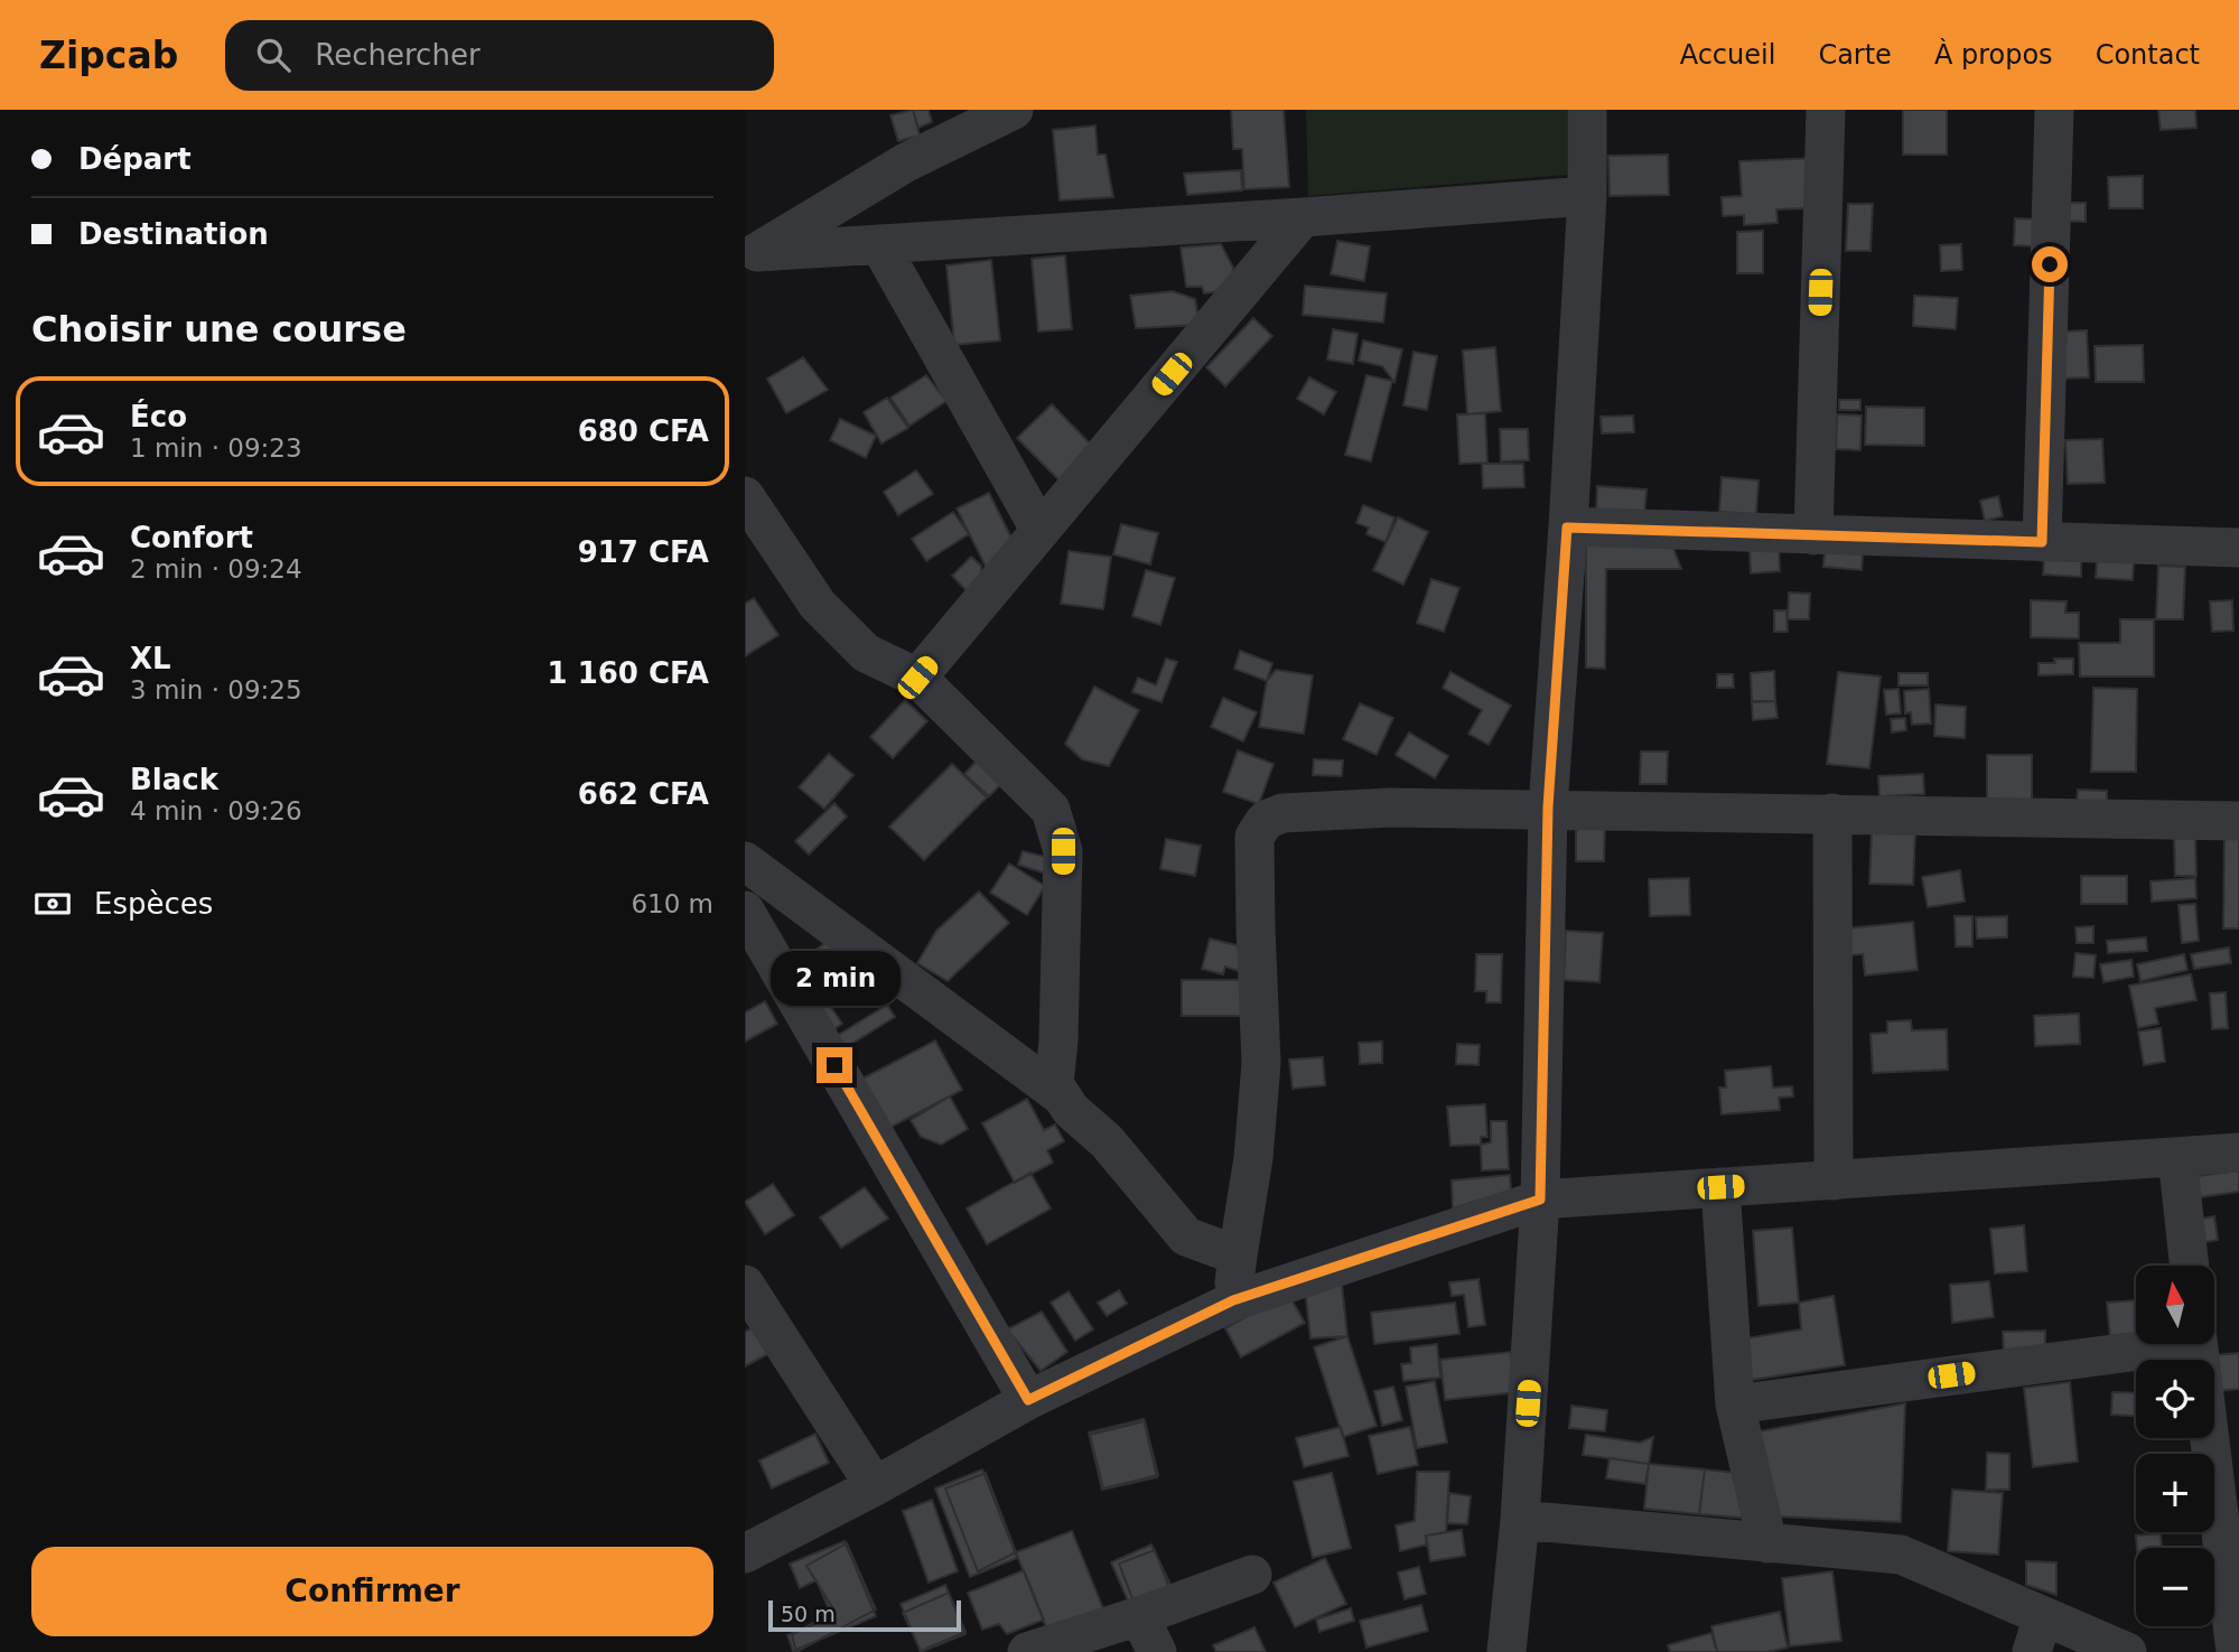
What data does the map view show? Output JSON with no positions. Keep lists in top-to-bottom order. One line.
{"scale_bar":"50 m","north":"top","page":{"header":"Zipcab","search":"Rechercher","nav":["Accueil","Carte","À propos","Contact"],"banner":["Départ","Destination"],"heading":"Choisir une course","list":[{"name":"Éco","note":"1 min · 09:23","value":"680 CFA"},{"name":"Confort","note":"2 min · 09:24","value":"917 CFA"},{"name":"XL","note":"3 min · 09:25","value":"1 160 CFA"},{"name":"Black","note":"4 min · 09:26","value":"662 CFA"}],"pay":["Espèces","610 m"],"bubble":"2 min","map_buttons":["+","−"],"buttons":"Confirmer","scale":"50 m"}}
